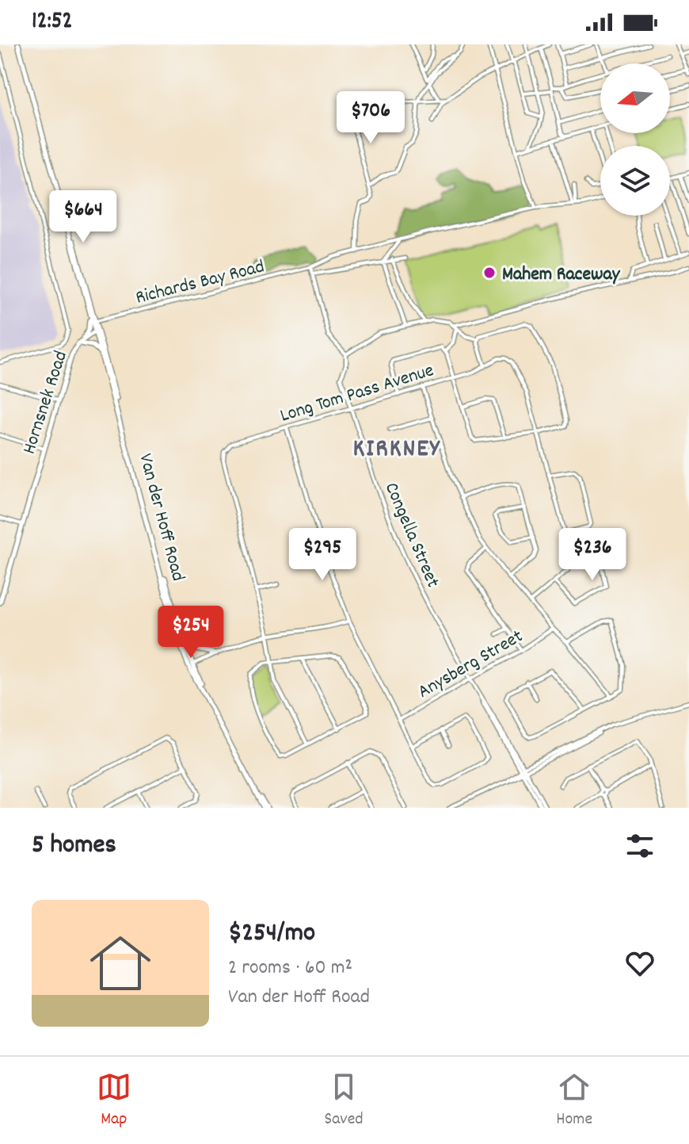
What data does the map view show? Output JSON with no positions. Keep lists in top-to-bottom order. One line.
{"streets":{"main road":["Hornsnek Road","Van der Hoff Road"],"street":["Richards Bay Road","Long Tom Pass Avenue","Congella Street","Anysberg Street"]},"crossings":[["Richards Bay Road","Van der Hoff Road"],["Long Tom Pass Avenue","Congella Street"],["Hornsnek Road","Van der Hoff Road"],["Congella Street","Anysberg Street"]],"districts":["KIRKNEY"],"places":["Mahem Raceway"],"north":"left","page":{"status":"12:52","price":["$706","$664","$295","$236","$254"],"heading":"5 homes","list":[{"name":"$254/mo","note":"2 rooms · 60 m² · Van der Hoff Road"}],"tabs":["Map","Saved","Home"]}}
